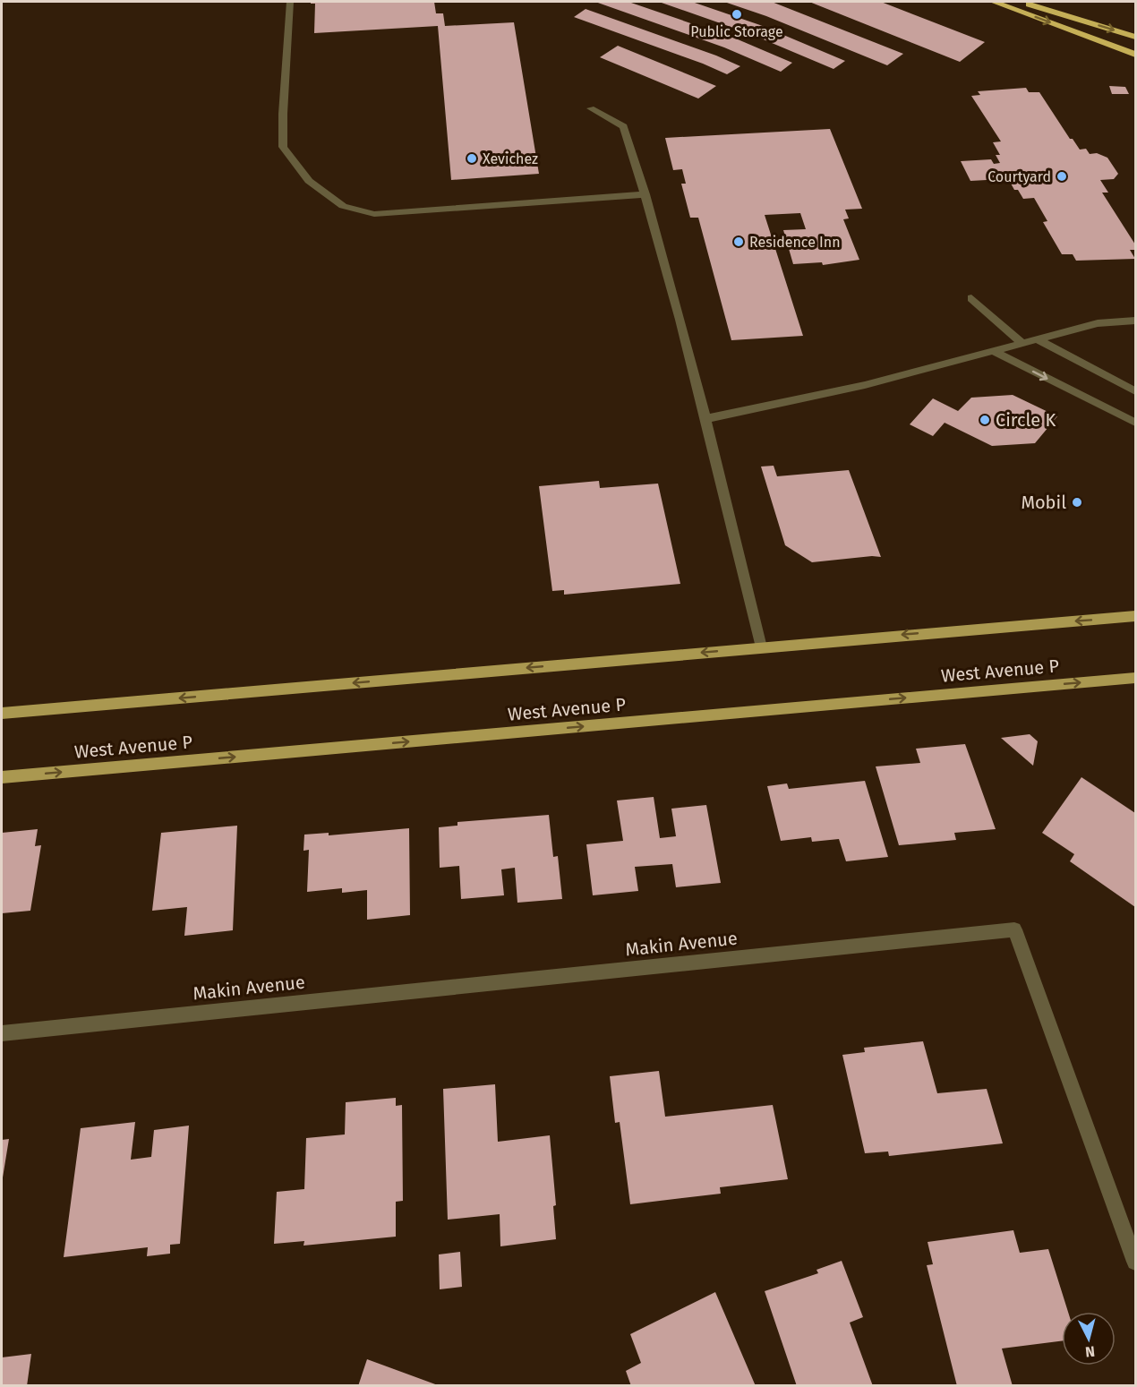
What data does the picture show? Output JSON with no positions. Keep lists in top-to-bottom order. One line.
{"streets":{"main road":["West Avenue P"],"street":["Makin Avenue"]},"places":["Public Storage","Xevichez","Courtyard","Residence Inn","Circle K","Mobil"],"north":"bottom"}
